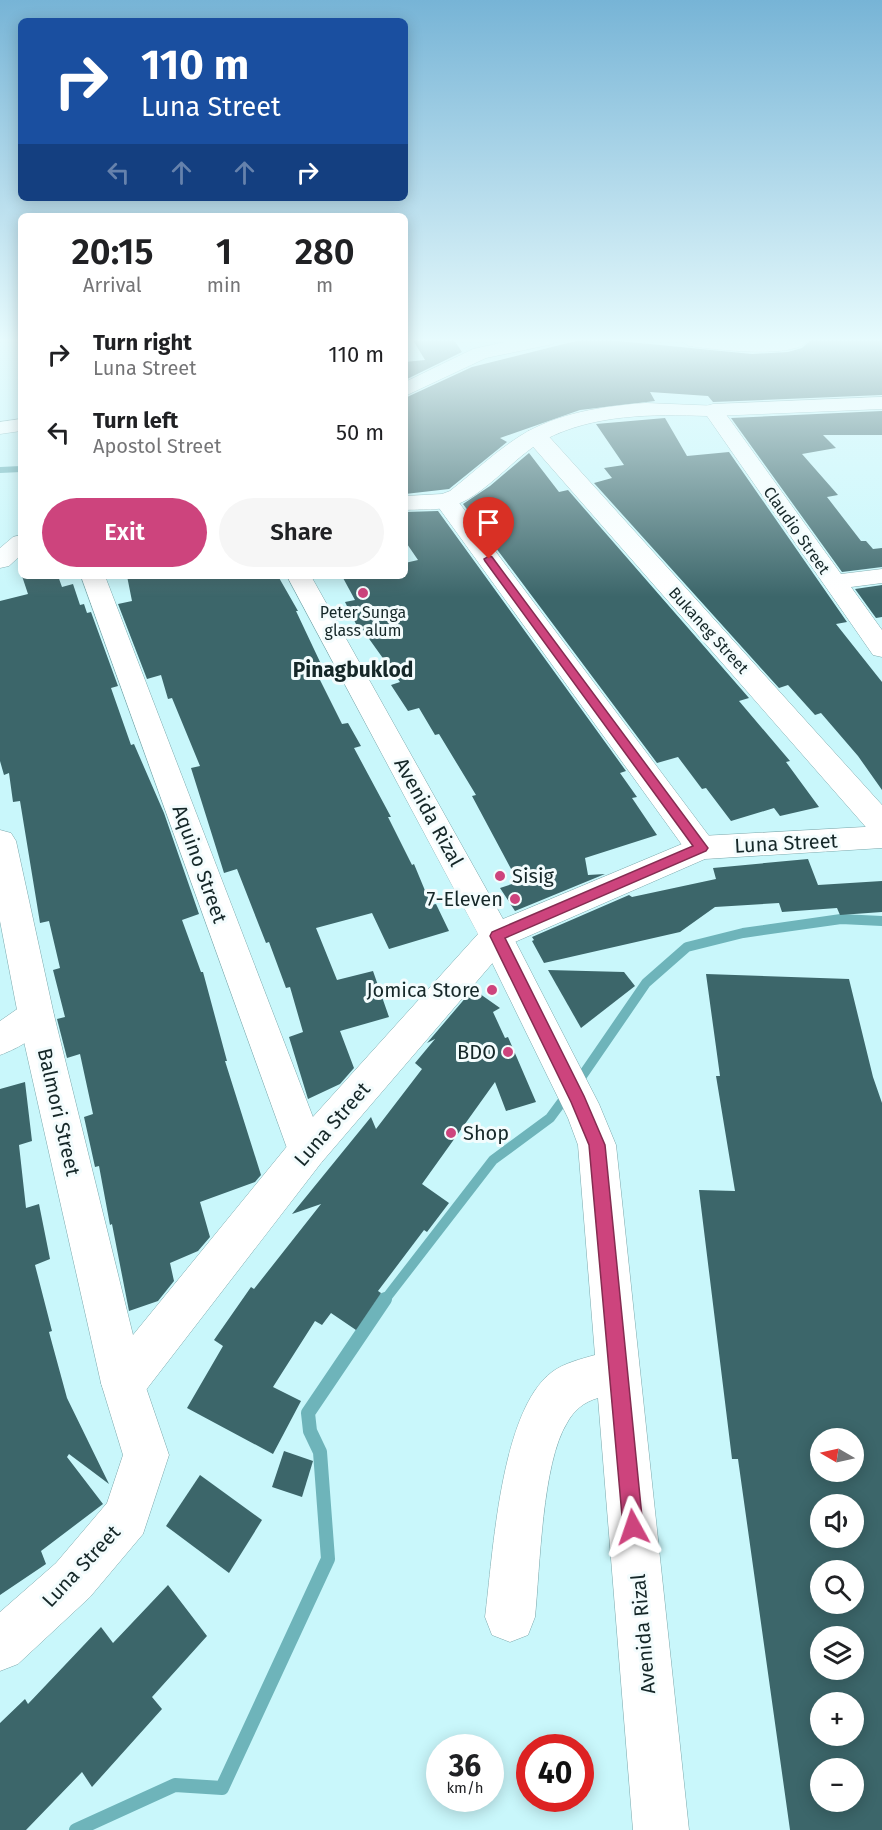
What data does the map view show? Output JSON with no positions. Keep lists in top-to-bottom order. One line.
{"streets":{"street":["Claudio Street","Bukaneg Street","Avenida Rizal","Luna Street","Aquino Street","Balmori Street"]},"crossings":[["Avenida Rizal","Luna Street"],["Luna Street","Aquino Street"],["Luna Street","Balmori Street"]],"districts":["Pinagbuklod"],"places":["Peter Sunga glass alum","Sisig","7-Eleven","Jomica Store","BDO","Shop"],"north":"left","page":{"turn":["110 m","Luna Street"],"eta":["20:15","Arrival","1","min","280","m"],"list":[{"name":"Turn right","note":"Luna Street","value":"110 m"},{"name":"Turn left","note":"Apostol Street","value":"50 m"}],"buttons":["Exit","Share"],"map_buttons":["+","−"],"speed":"36 km/h","limit":"40"}}
